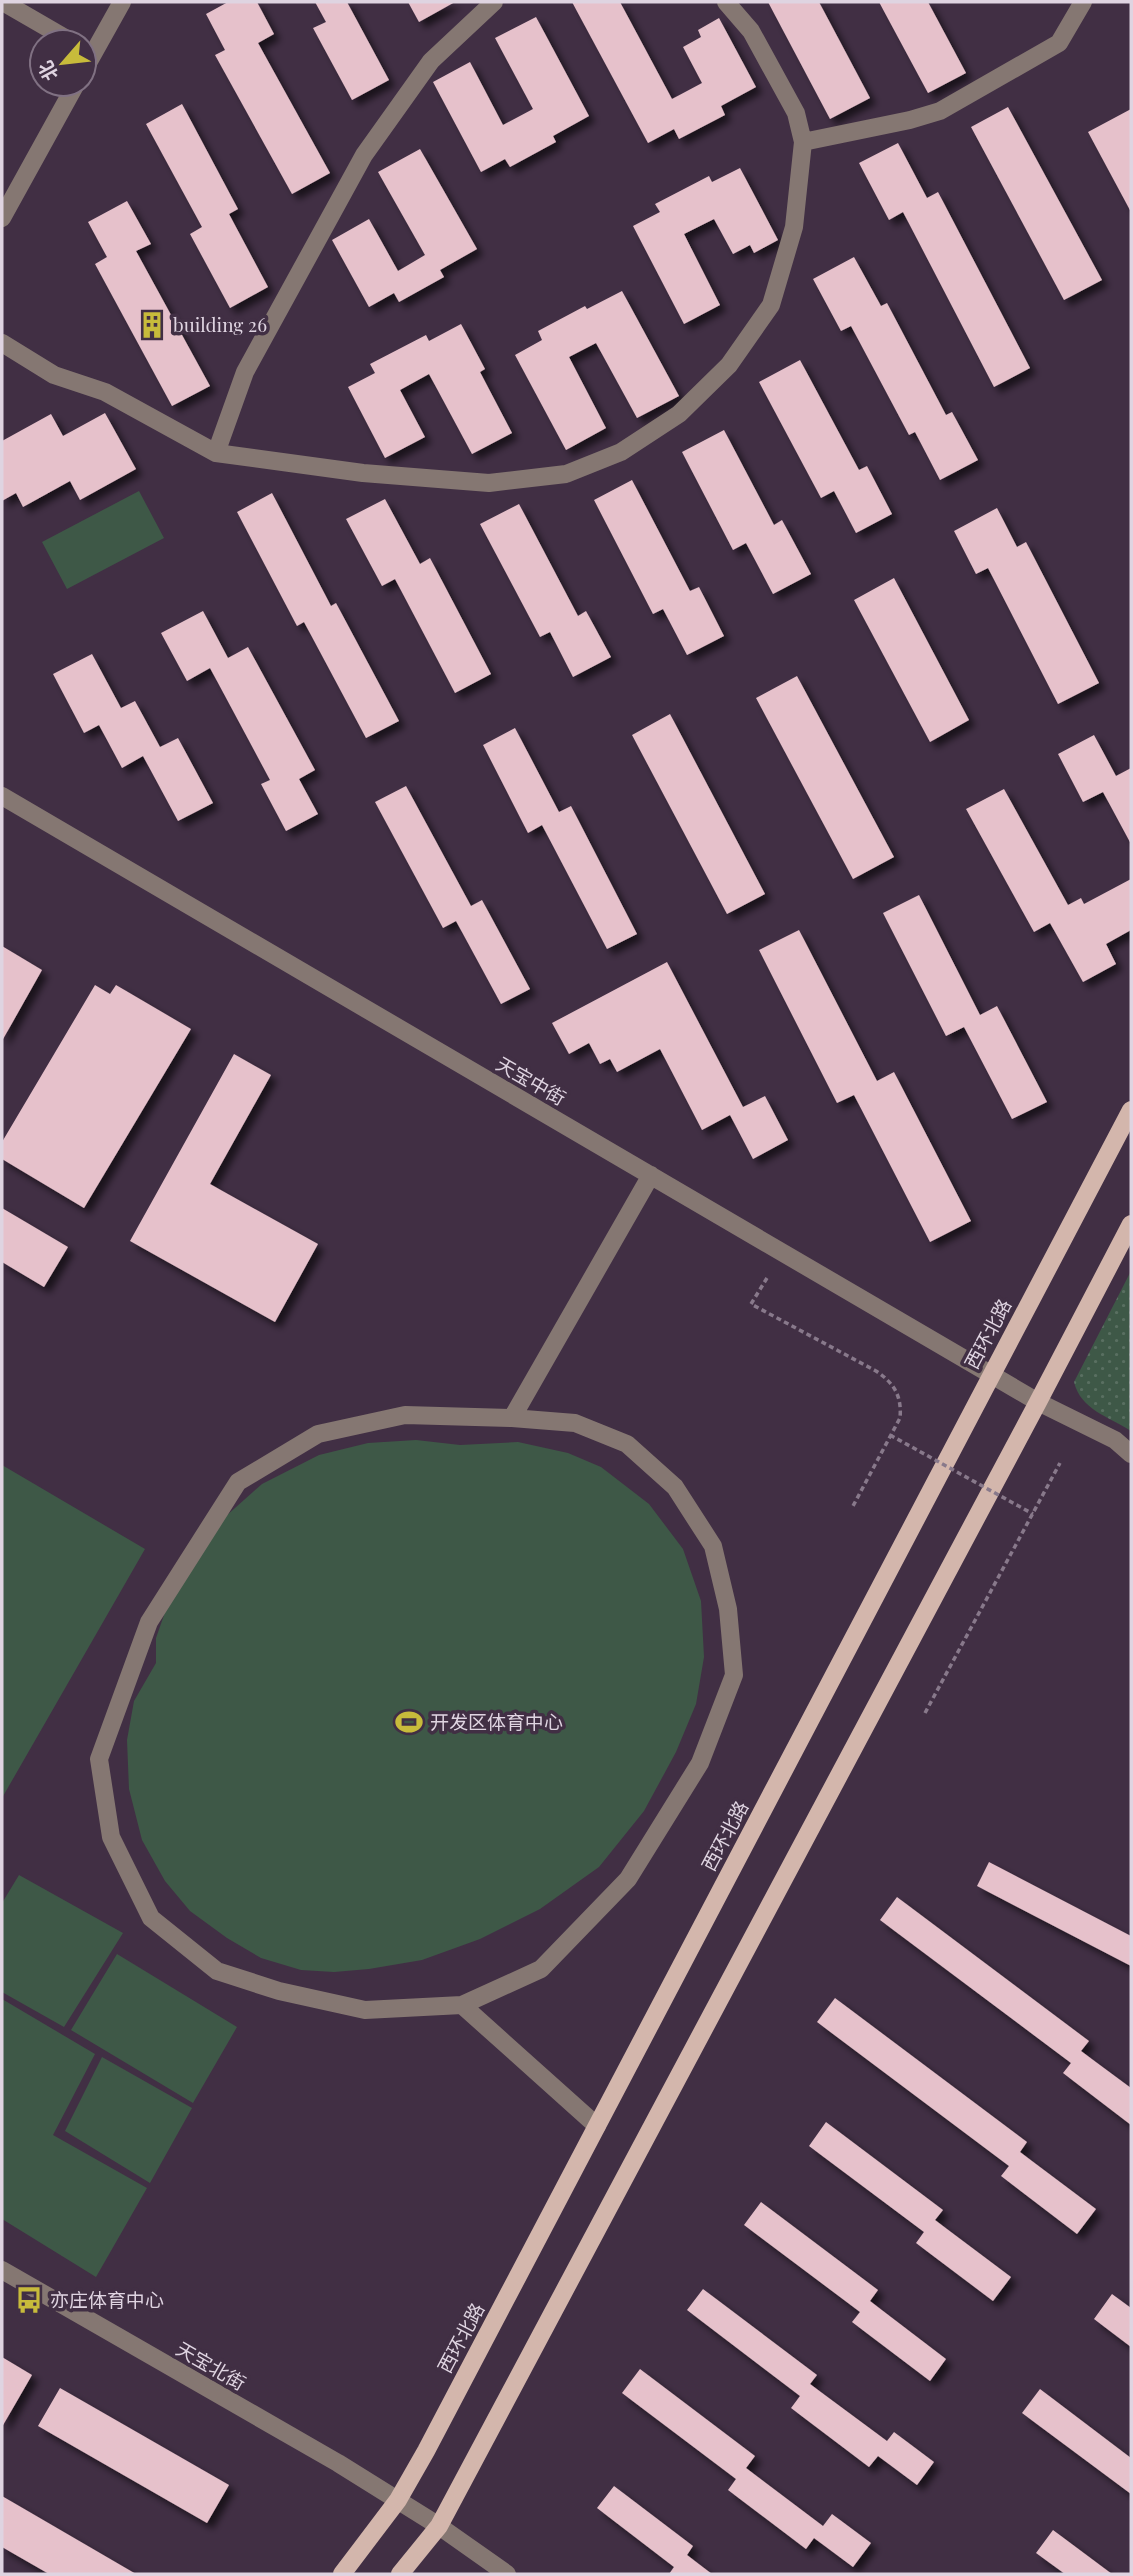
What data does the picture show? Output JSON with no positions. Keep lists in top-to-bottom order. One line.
{"streets":{"main road":["西环北路"],"street":["天宝中街","天宝北街"]},"crossings":[["天宝中街","西环北路"],["西环北路","天宝北街"]],"places":{"building":["building 26"],"sports":["开发区体育中心"],"bus stop":["亦庄体育中心"]},"north":"bottom left"}
